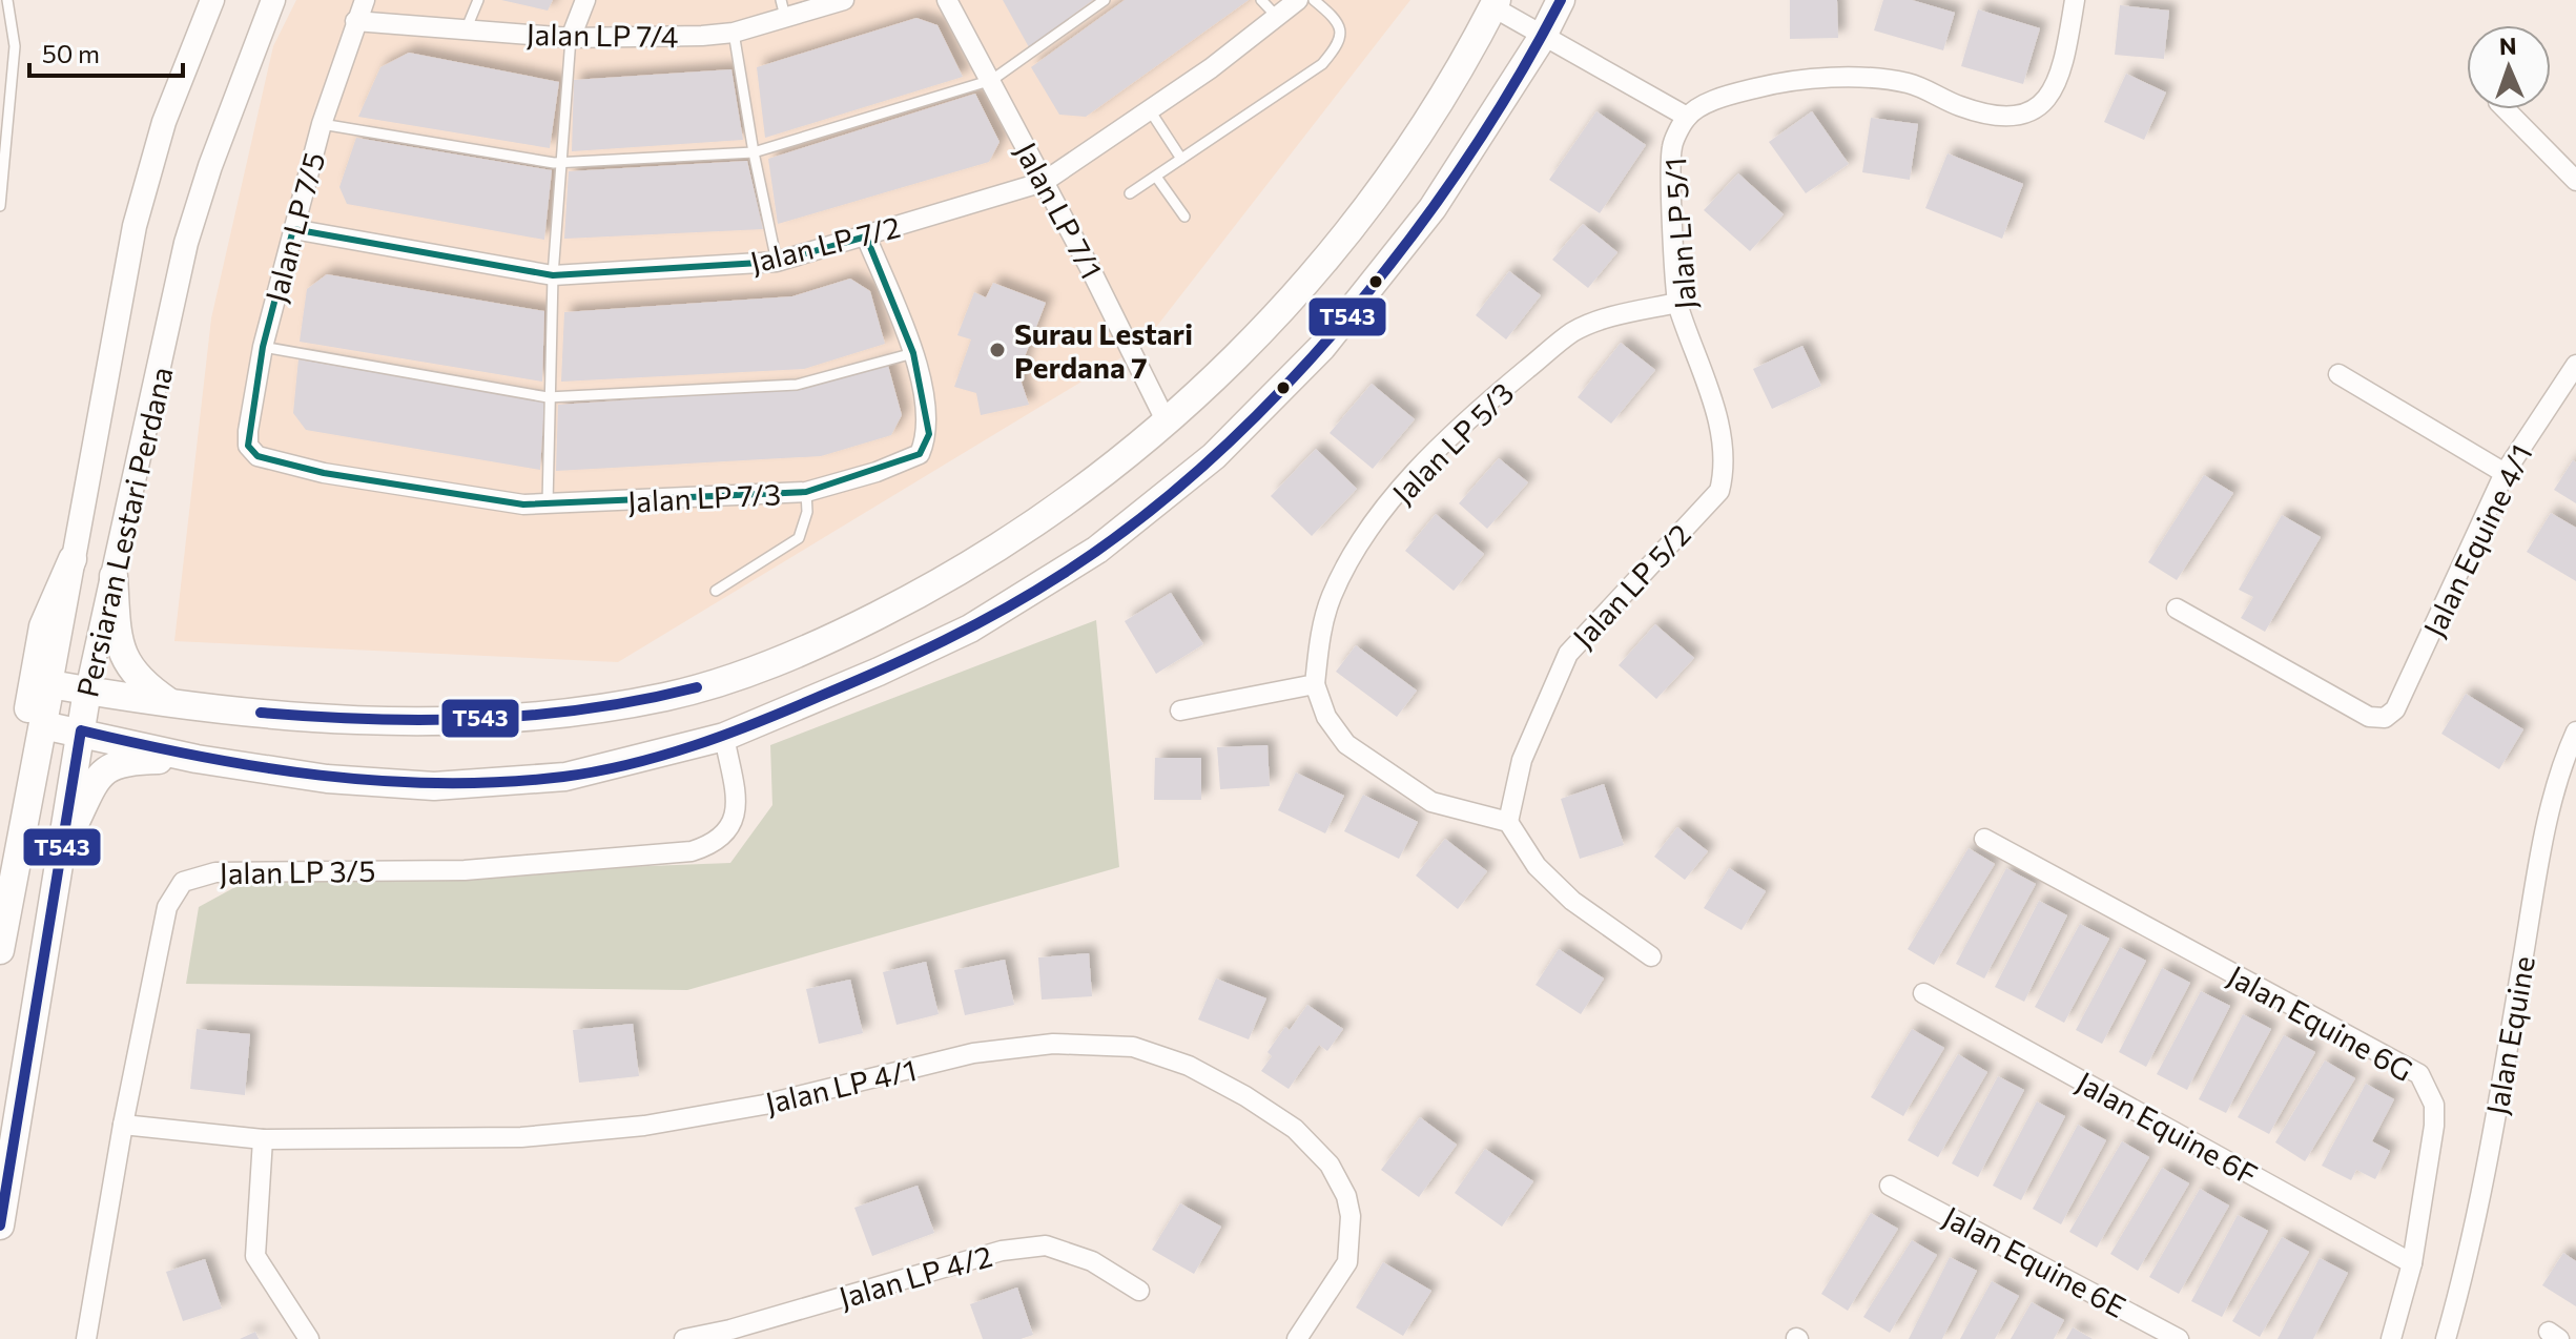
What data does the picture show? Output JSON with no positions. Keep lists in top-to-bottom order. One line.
{"streets":{"main road":["Persiaran Lestari Perdana"],"street":["Jalan LP 7/4","Jalan LP 7/1","Jalan LP 7/5","Jalan LP 5/1","Jalan LP 7/2","Jalan LP 5/3","Jalan LP 7/3","Jalan Equine 4/1","Jalan LP 5/2","Jalan LP 3/5","Jalan Equine 6G","Jalan Equine","Jalan LP 4/1","Jalan Equine 6F","Jalan Equine 6E","Jalan LP 4/2"]},"crossings":[["Jalan LP 7/4","Jalan LP 7/5"],["Jalan LP 7/1","Jalan LP 7/2"],["Jalan LP 7/5","Jalan LP 7/2"],["Jalan LP 7/5","Jalan LP 7/3"],["Jalan LP 5/1","Jalan LP 5/3"],["Jalan LP 5/1","Jalan LP 5/2"],["Jalan LP 7/2","Jalan LP 7/3"],["Jalan LP 3/5","Jalan LP 4/1"],["Jalan Equine 6G","Jalan Equine 6F"]],"places":["Surau Lestari Perdana 7"],"lines":["transit line T543"],"scale_bar":"50 m","north":"top"}
